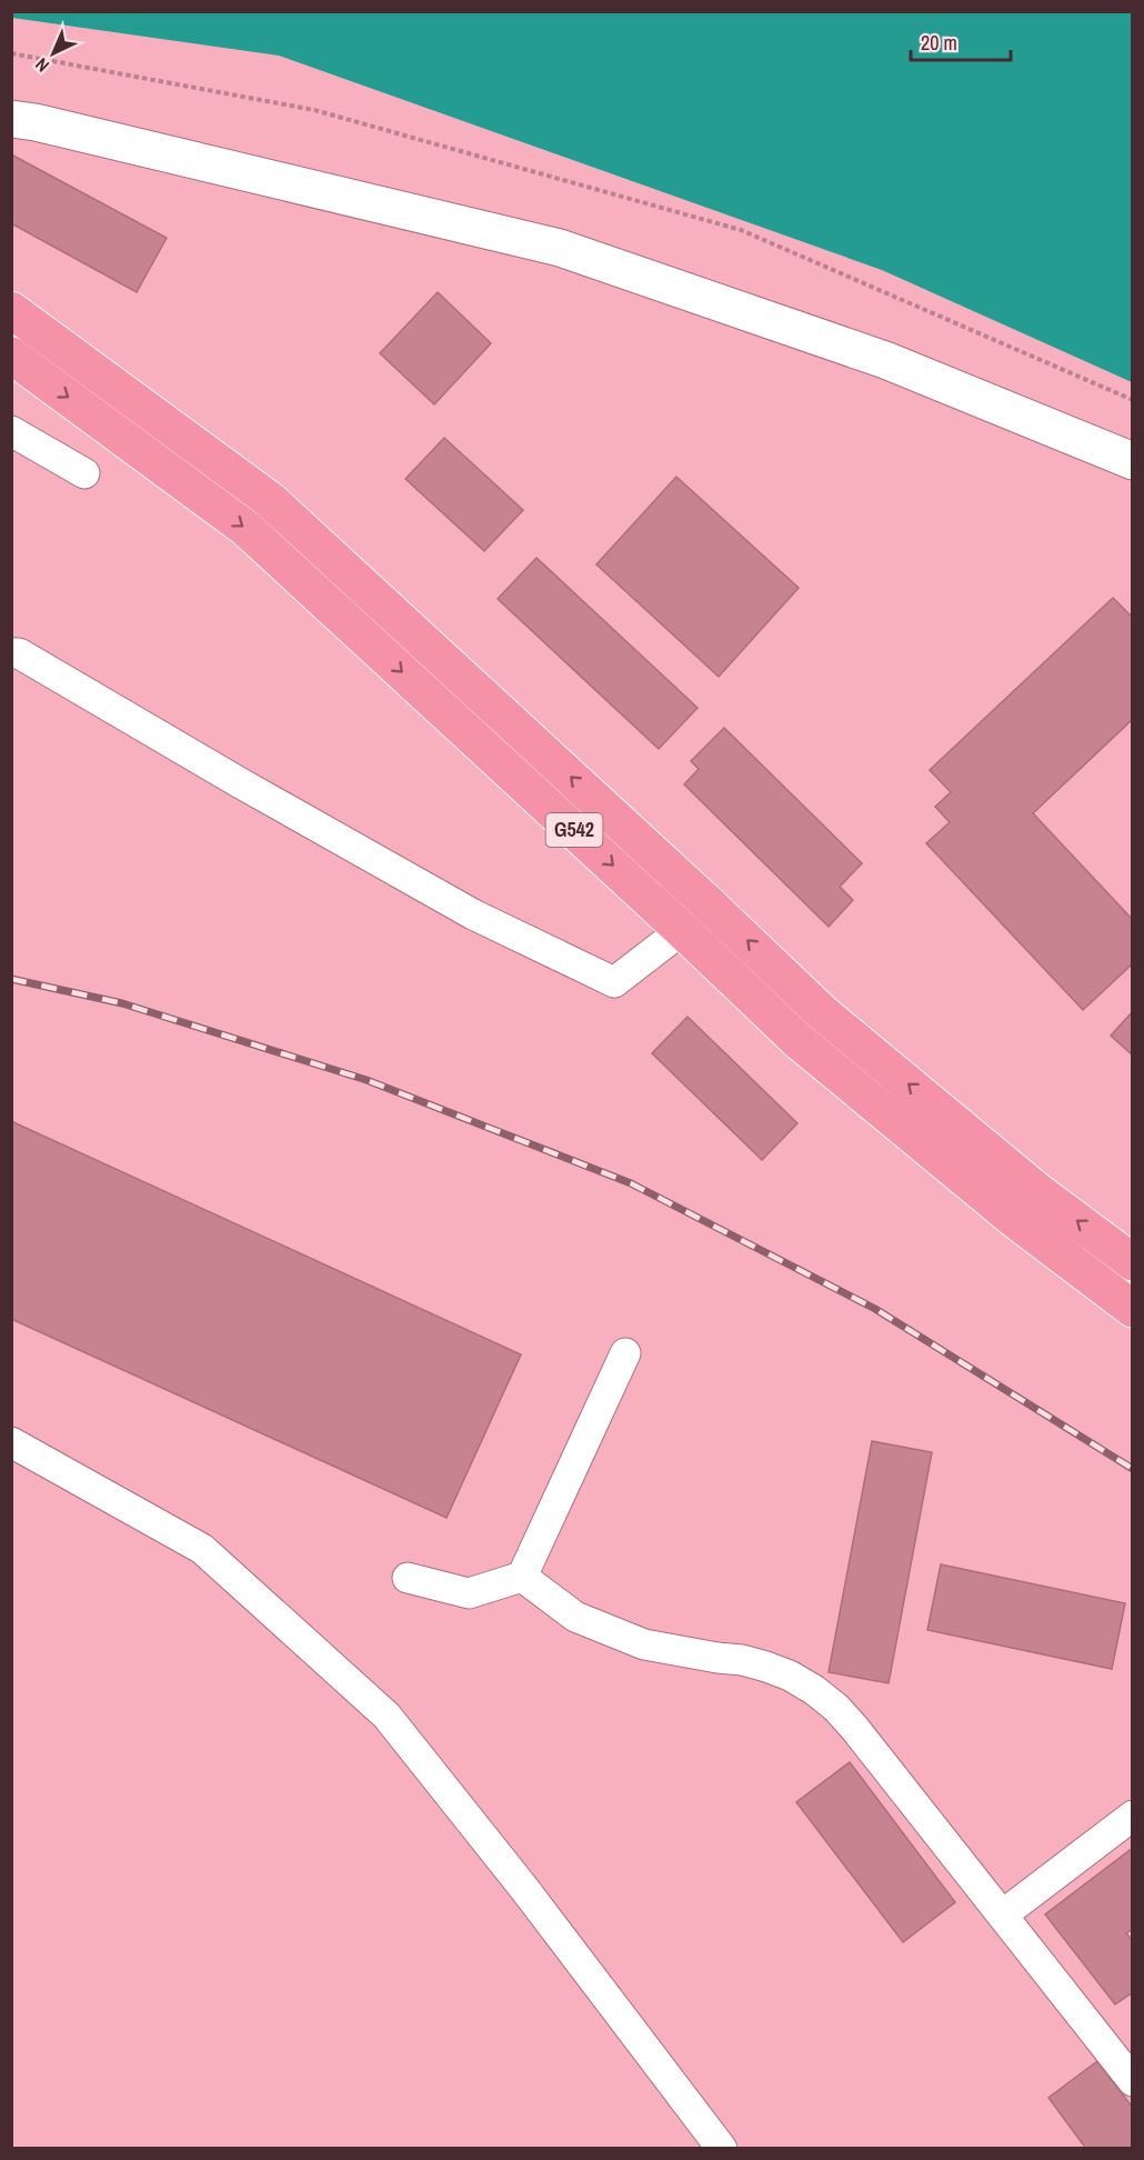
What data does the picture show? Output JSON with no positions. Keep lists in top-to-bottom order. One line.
{"streets":{"highway":["G542"]},"scale_bar":"20 m","north":"bottom left"}
